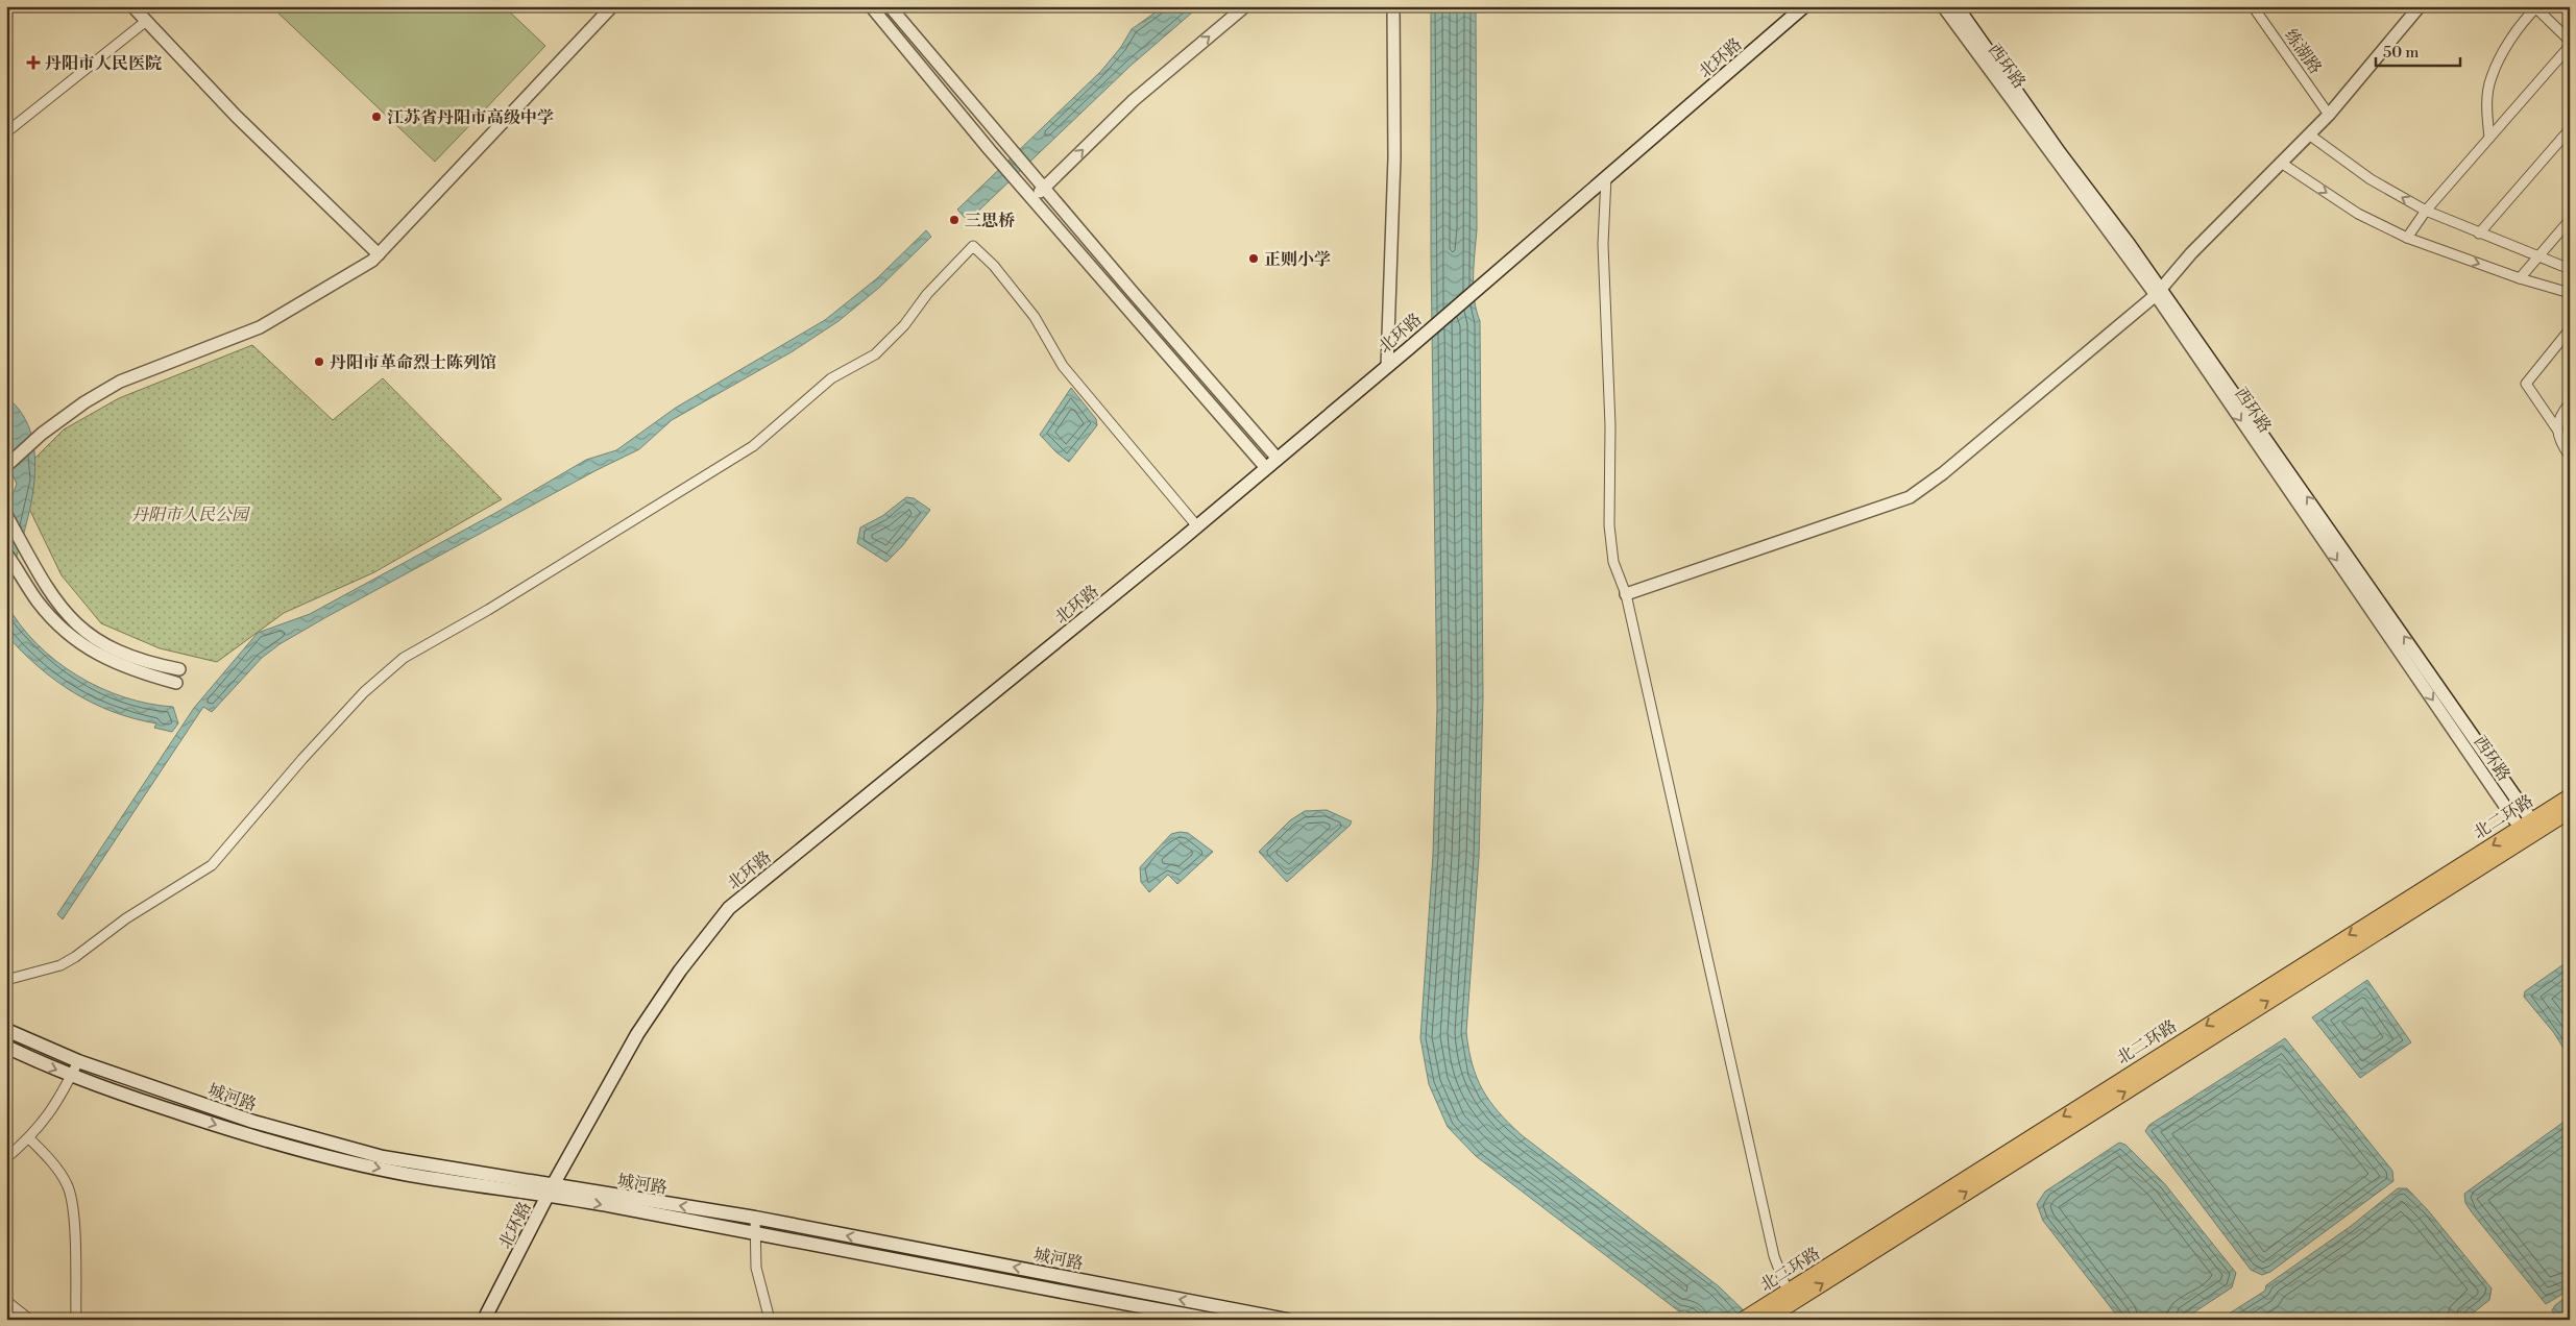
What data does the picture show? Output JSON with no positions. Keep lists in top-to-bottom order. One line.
{"streets":{"main road":["北环路","西环路","北二环路","城河路"],"street":["练湖路"]},"crossings":[["北环路","城河路"],["西环路","北二环路"]],"parks":["丹阳市人民公园"],"places":{"health":["丹阳市人民医院"],"other":["江苏省丹阳市高级中学","三思桥","正则小学","丹阳市革命烈士陈列馆"]},"scale_bar":"50 m"}
